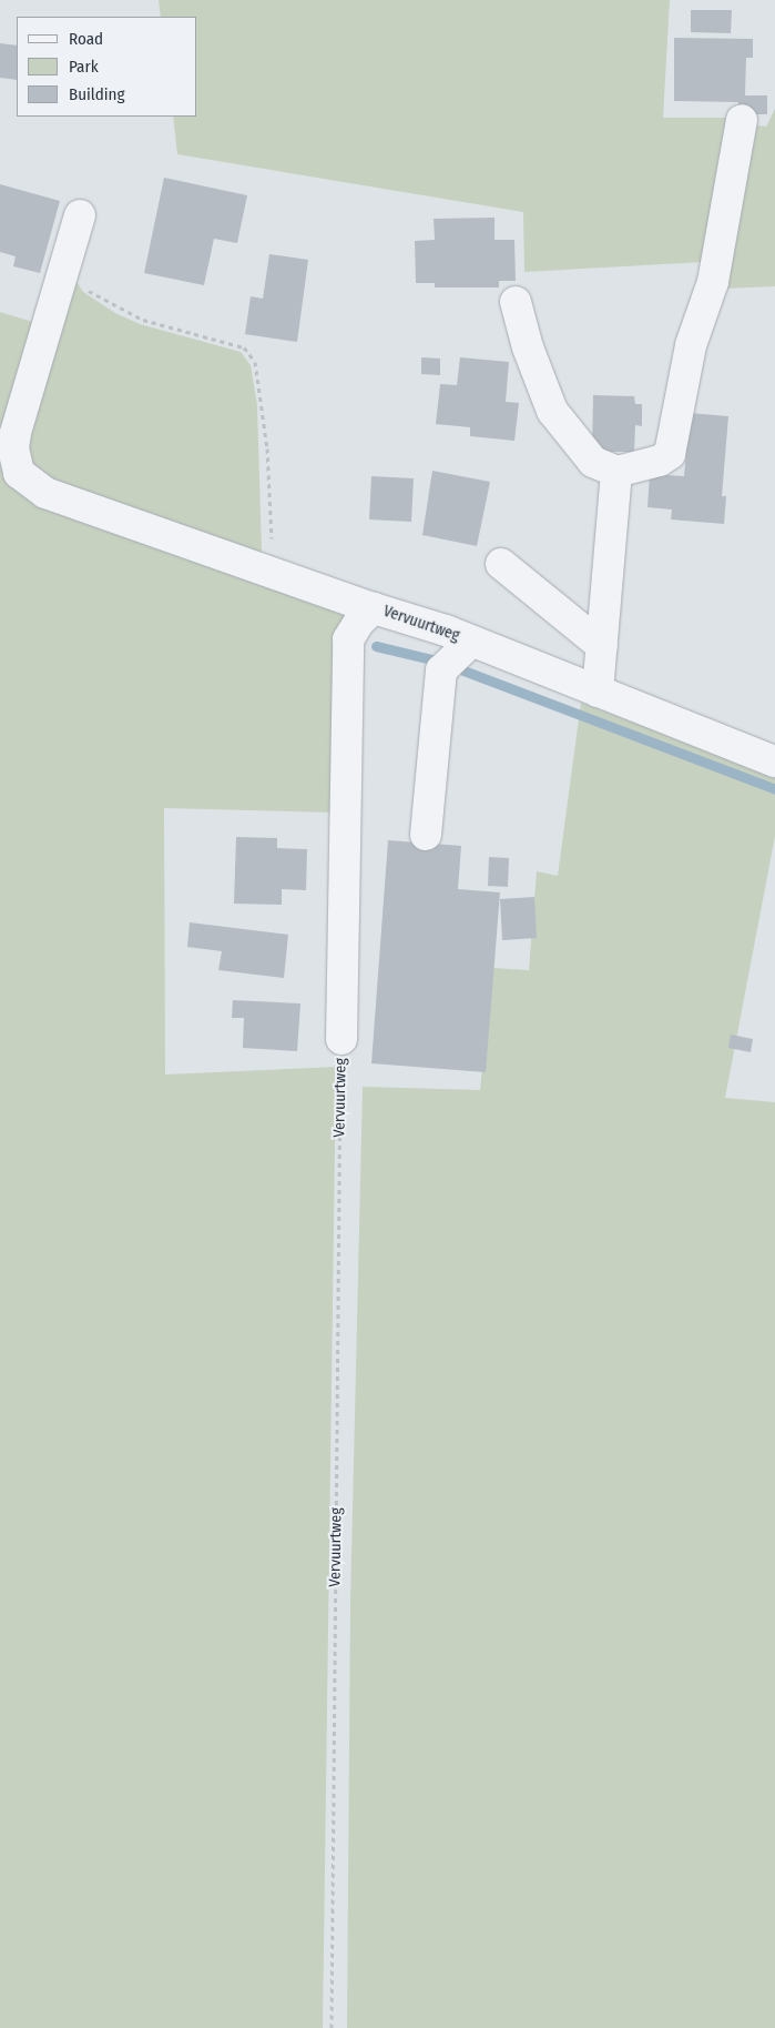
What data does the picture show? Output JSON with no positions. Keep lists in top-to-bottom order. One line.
{"streets":{"street":["Vervuurtweg"]},"legend":["Road","Park","Building"]}
